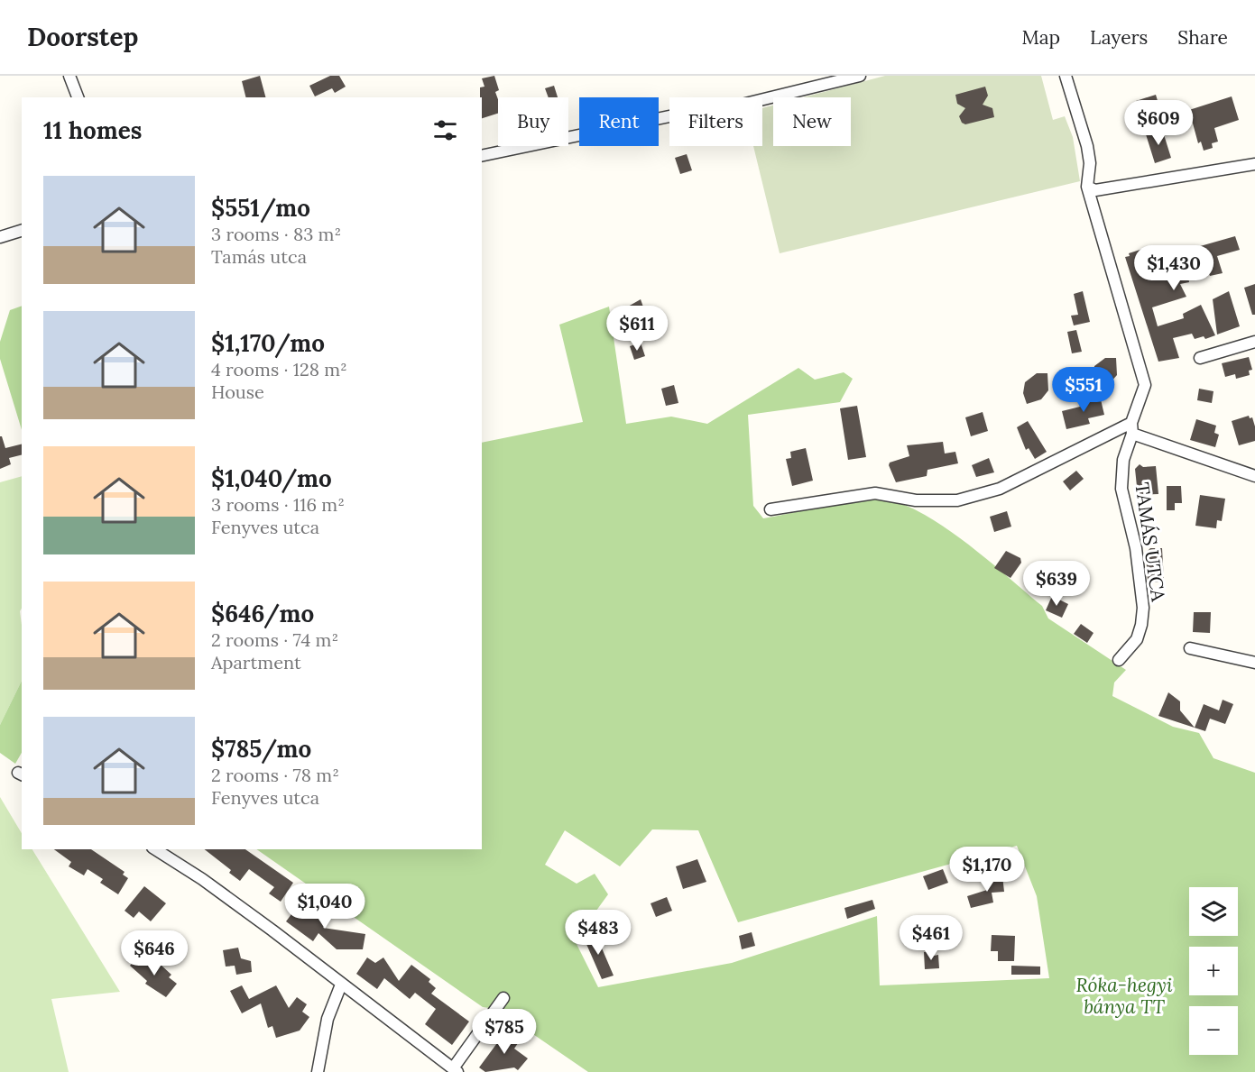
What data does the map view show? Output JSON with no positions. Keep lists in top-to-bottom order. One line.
{"streets":{"street":["TAMÁS UTCA"]},"parks":["Róka-hegyi bánya TT"],"page":{"header":"Doorstep","nav":["Map","Layers","Share"],"chip":["Buy","Rent","Filters","New"],"heading":"11 homes","price":["$609","$1,430","$611","$551","$639","$1,170","$1,040","$483","$461","$646","$785"],"list":[{"name":"$551/mo","note":"3 rooms · 83 m² · Tamás utca"},{"name":"$1,170/mo","note":"4 rooms · 128 m² · House"},{"name":"$1,040/mo","note":"3 rooms · 116 m² · Fenyves utca"},{"name":"$646/mo","note":"2 rooms · 74 m² · Apartment"},{"name":"$785/mo","note":"2 rooms · 78 m² · Fenyves utca"}],"map_buttons":["+","−"]}}
